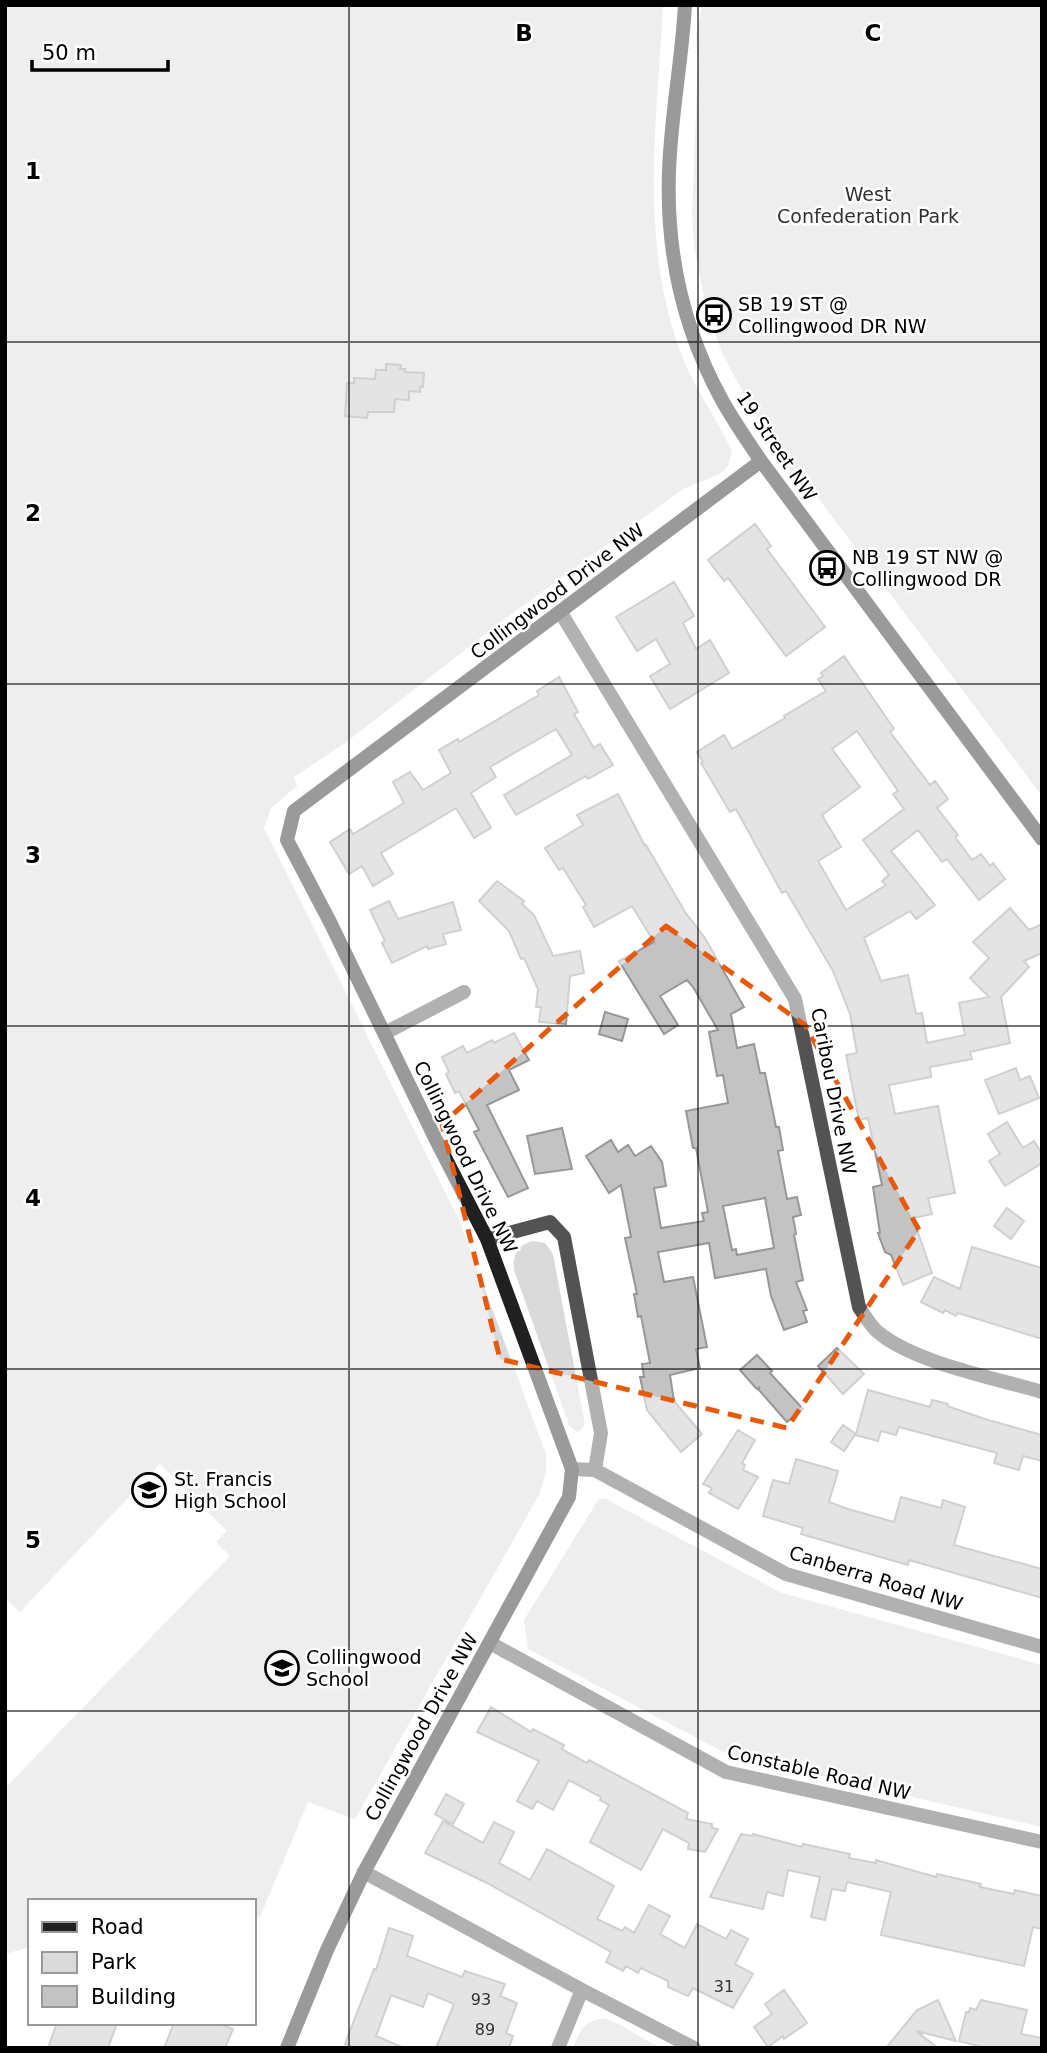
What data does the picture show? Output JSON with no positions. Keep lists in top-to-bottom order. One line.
{"streets":{"street":["19 Street NW","Collingwood Drive NW","Caribou Drive NW","Canberra Road NW","Constable Road NW"]},"crossings":[["19 Street NW","Collingwood Drive NW"],["Collingwood Drive NW","Caribou Drive NW"],["Collingwood Drive NW","Canberra Road NW"],["Collingwood Drive NW","Constable Road NW"]],"parks":["West Confederation Park"],"places":{"bus stop":["SB 19 ST @ Collingwood DR NW","NB 19 ST NW @ Collingwood DR"],"school or university":["St. Francis High School","Collingwood School"]},"house_numbers":["31","93","89"],"legend":["Road","Park","Building"],"scale_bar":"50 m","grid":{"columns":["B","C"],"rows":["1","2","3","4","5"]}}
